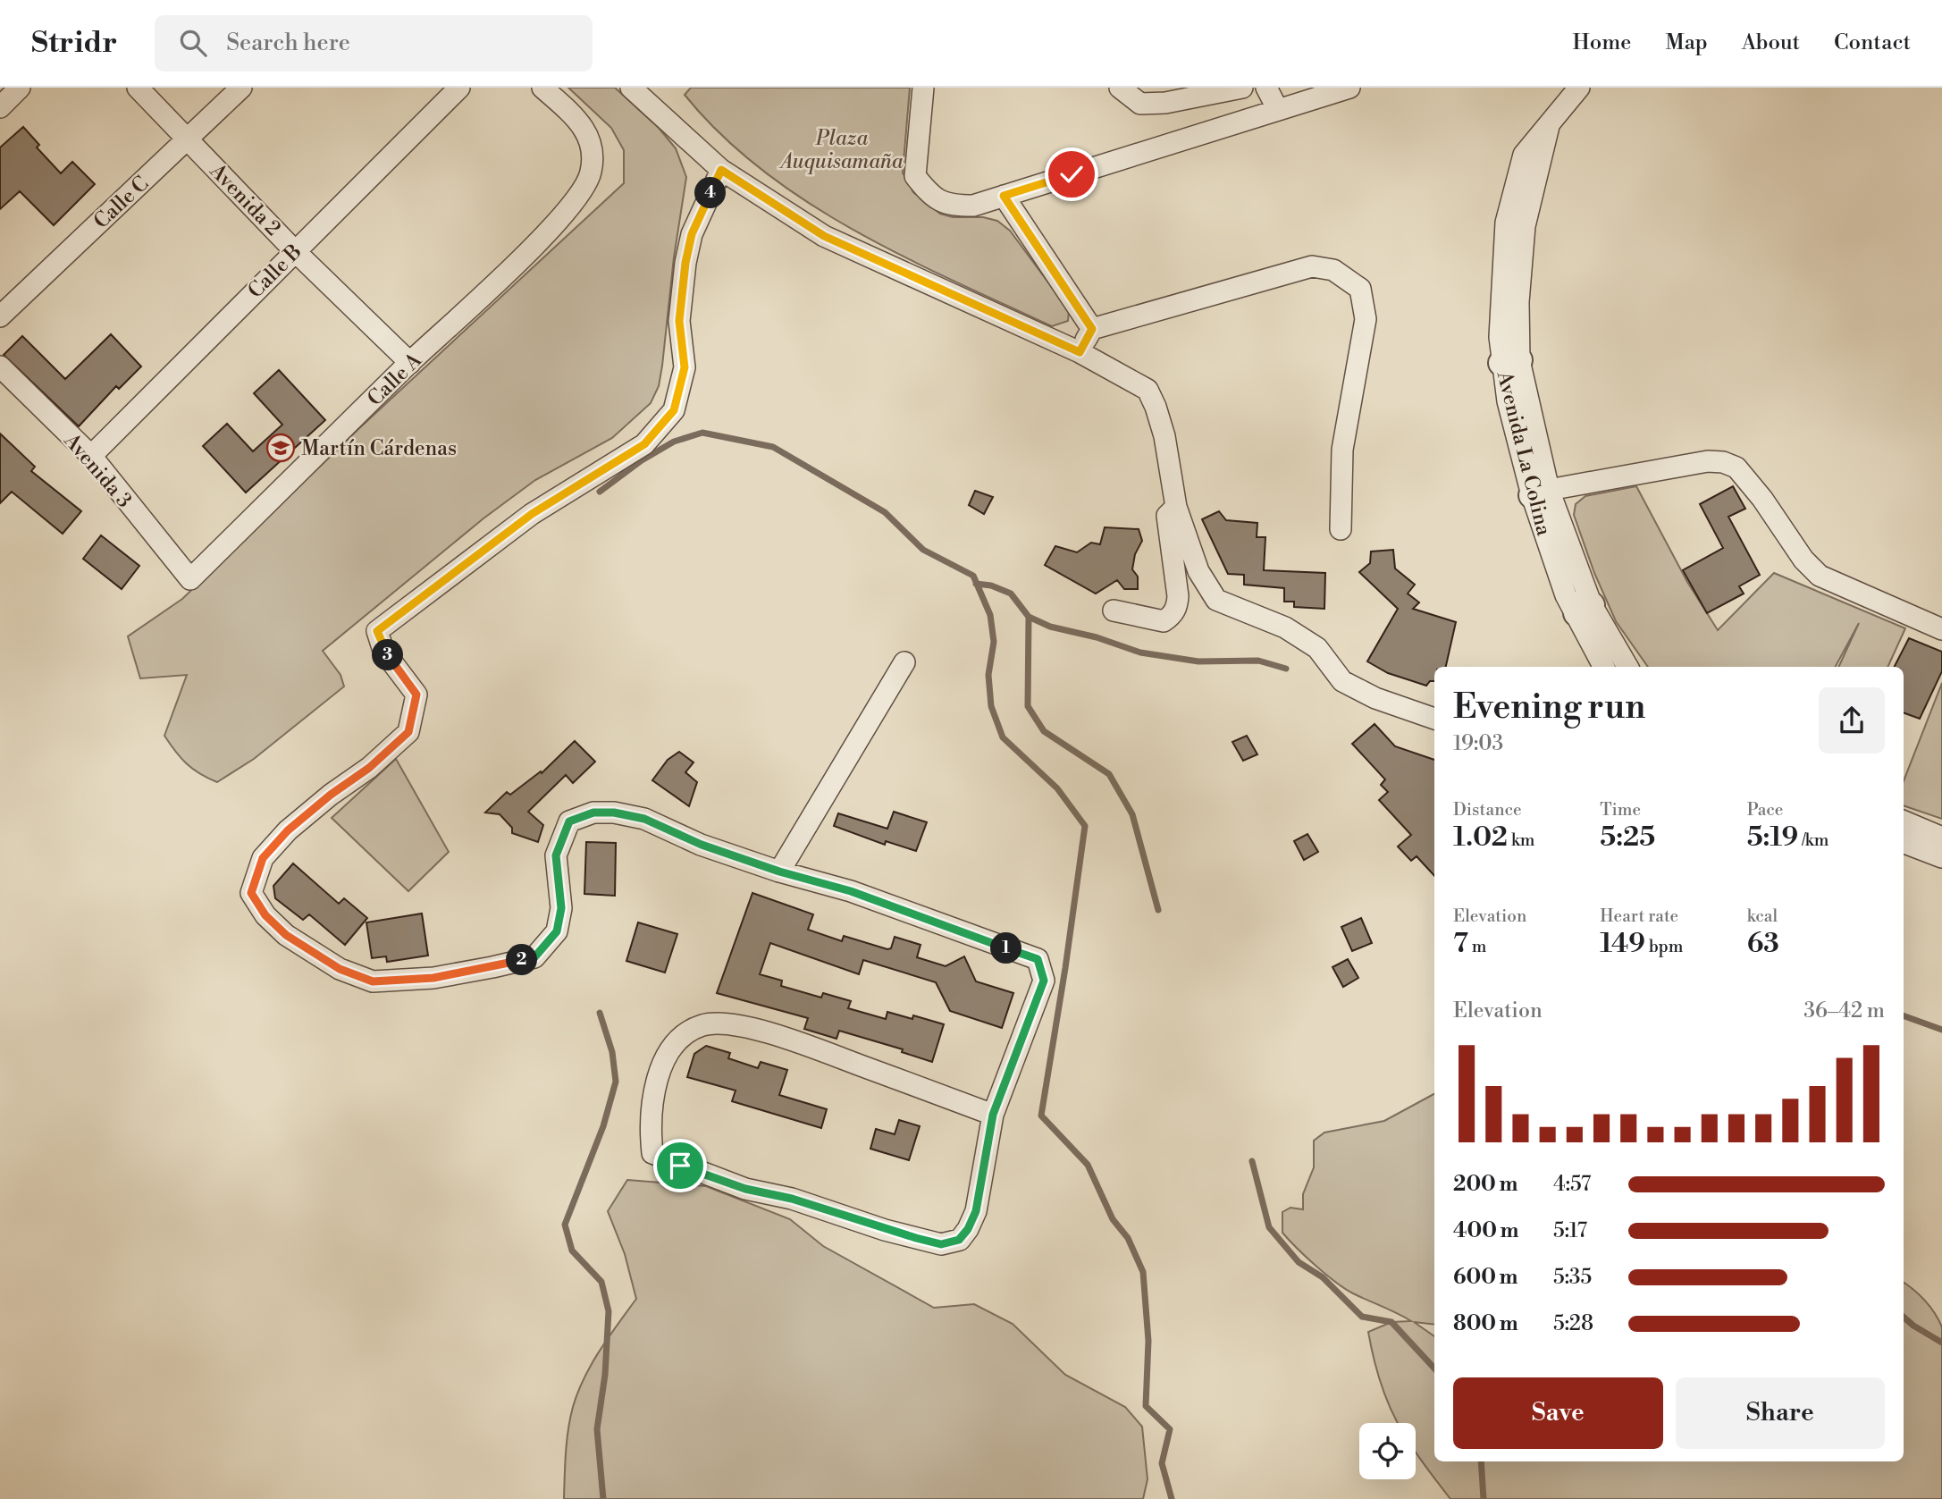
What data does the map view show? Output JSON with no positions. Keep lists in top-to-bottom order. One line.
{"streets":{"street":["Avenida 2","Calle C","Calle B","Calle A","Avenida La Colina","Avenida 3"]},"crossings":[["Avenida 2","Calle C"],["Avenida 2","Calle B"],["Avenida 2","Calle A"],["Calle B","Avenida 3"],["Calle A","Avenida 3"]],"parks":["Plaza Auquisamaña"],"places":{"school or university":["Martín Cárdenas"]},"page":{"header":"Stridr","search":"Search here","nav":["Home","Map","About","Contact"],"pins":["4","3","1","2"],"heading":["Evening run","19:03"],"stats":[["Distance","1.02 km"],["Time","5:25"],["Pace","5:19 /km"],["Elevation","7 m"],["Heart rate","149 bpm"],["kcal","63"]],"chart":["Elevation","36–42 m"],"list":[{"name":"200 m","note":"4:57"},{"name":"400 m","note":"5:17"},{"name":"600 m","note":"5:35"},{"name":"800 m","note":"5:28"}],"buttons":["Save","Share"]}}
